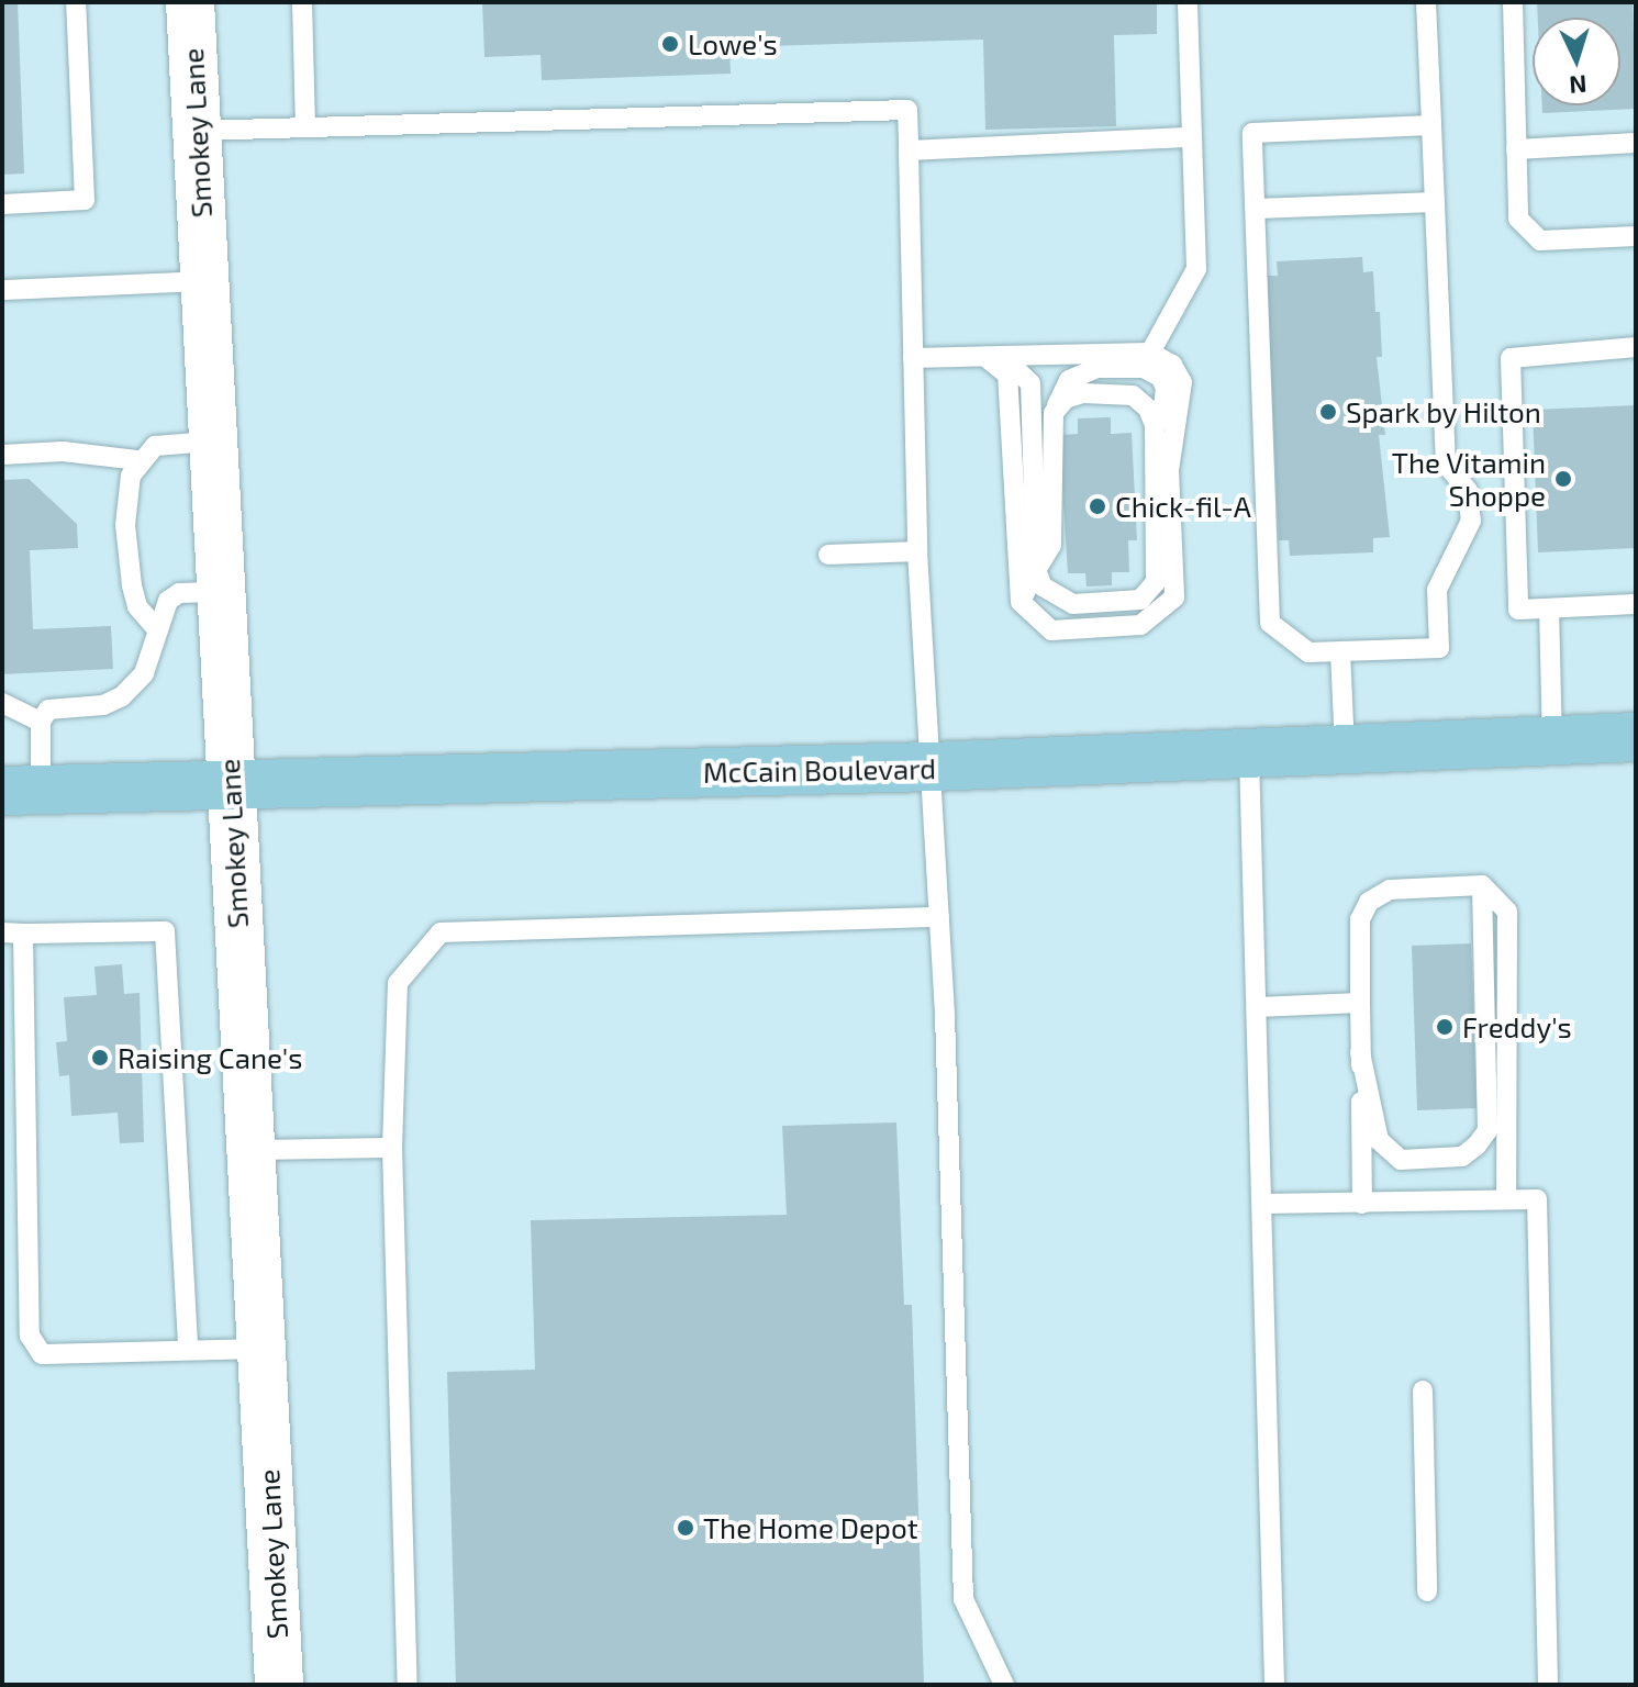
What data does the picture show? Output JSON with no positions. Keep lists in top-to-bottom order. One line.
{"streets":{"main road":["McCain Boulevard"],"street":["Smokey Lane"]},"crossings":[["Smokey Lane","McCain Boulevard"]],"places":["Lowe's","Spark by Hilton","The Vitamin Shoppe","Chick-fil-A","Freddy's","Raising Cane's","The Home Depot"],"north":"bottom"}
